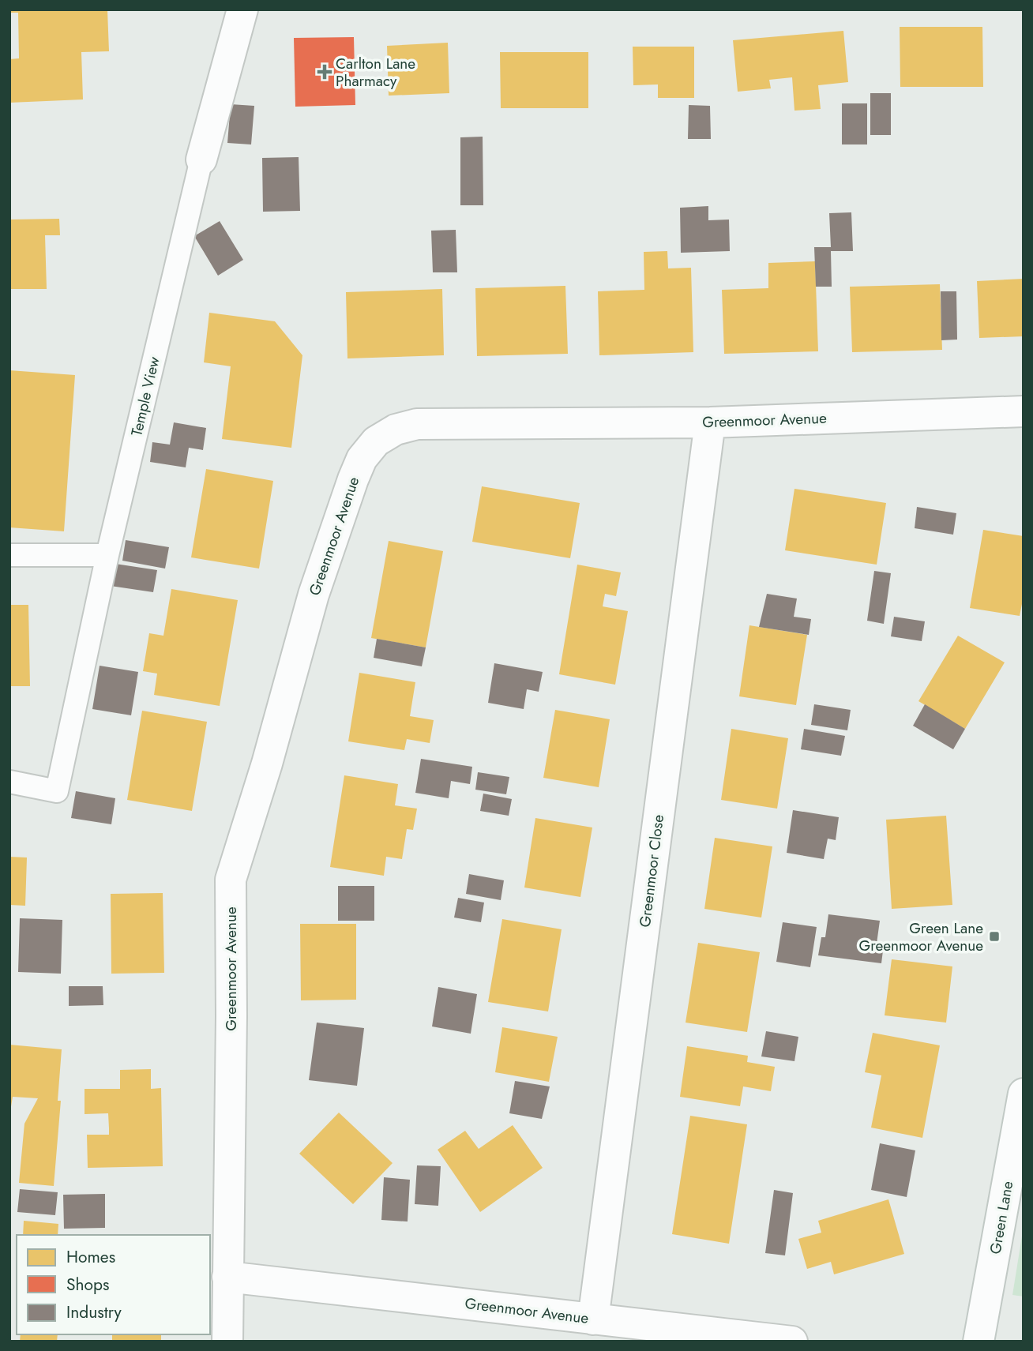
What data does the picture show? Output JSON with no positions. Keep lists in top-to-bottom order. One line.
{"streets":{"street":["Temple View","Greenmoor Avenue","Greenmoor Close","Green Lane"]},"crossings":[["Greenmoor Avenue","Greenmoor Close"]],"places":{"health":["Carlton Lane Pharmacy"],"transit":["Green Lane Greenmoor Avenue"]},"legend":["Homes","Shops","Industry"]}
